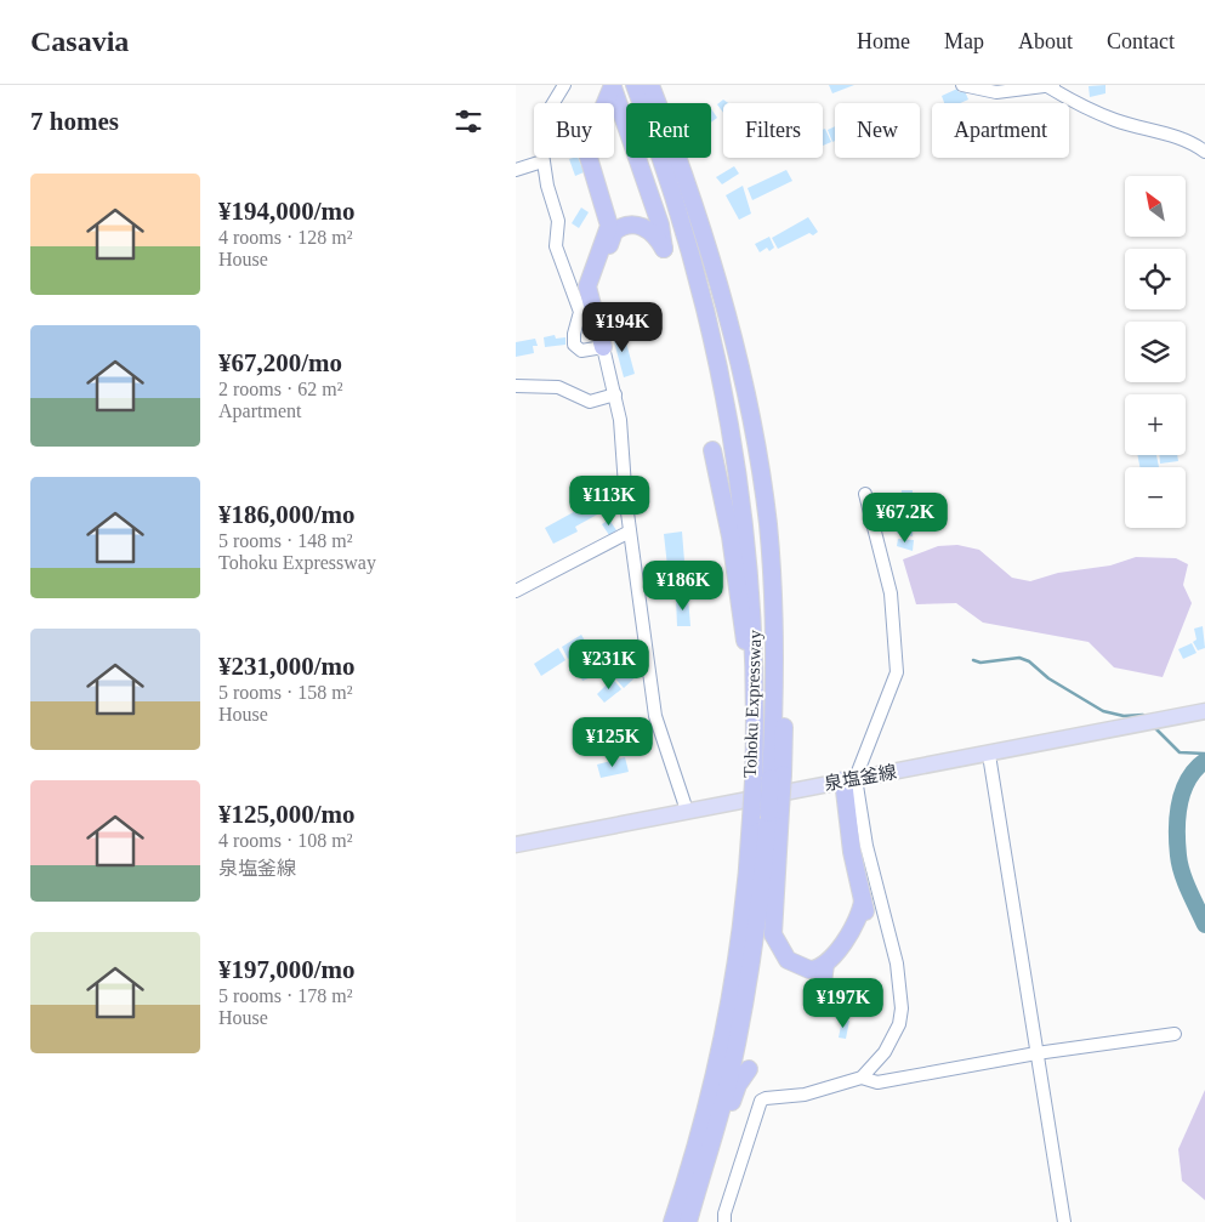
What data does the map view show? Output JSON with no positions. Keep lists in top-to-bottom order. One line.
{"streets":{"highway":["Tohoku Expressway"],"main road":["泉塩釜線"]},"north":"top left","page":{"header":"Casavia","nav":["Home","Map","About","Contact"],"heading":"7 homes","chip":["Buy","Rent","Filters","New","Apartment"],"list":[{"name":"¥194,000/mo","note":"4 rooms · 128 m² · House"},{"name":"¥67,200/mo","note":"2 rooms · 62 m² · Apartment"},{"name":"¥186,000/mo","note":"5 rooms · 148 m² · Tohoku Expressway"},{"name":"¥231,000/mo","note":"5 rooms · 158 m² · House"},{"name":"¥125,000/mo","note":"4 rooms · 108 m² · 泉塩釜線"},{"name":"¥197,000/mo","note":"5 rooms · 178 m² · House"}],"map_buttons":["+","−"],"price":["¥194K","¥113K","¥67.2K","¥186K","¥231K","¥125K","¥197K"]}}
